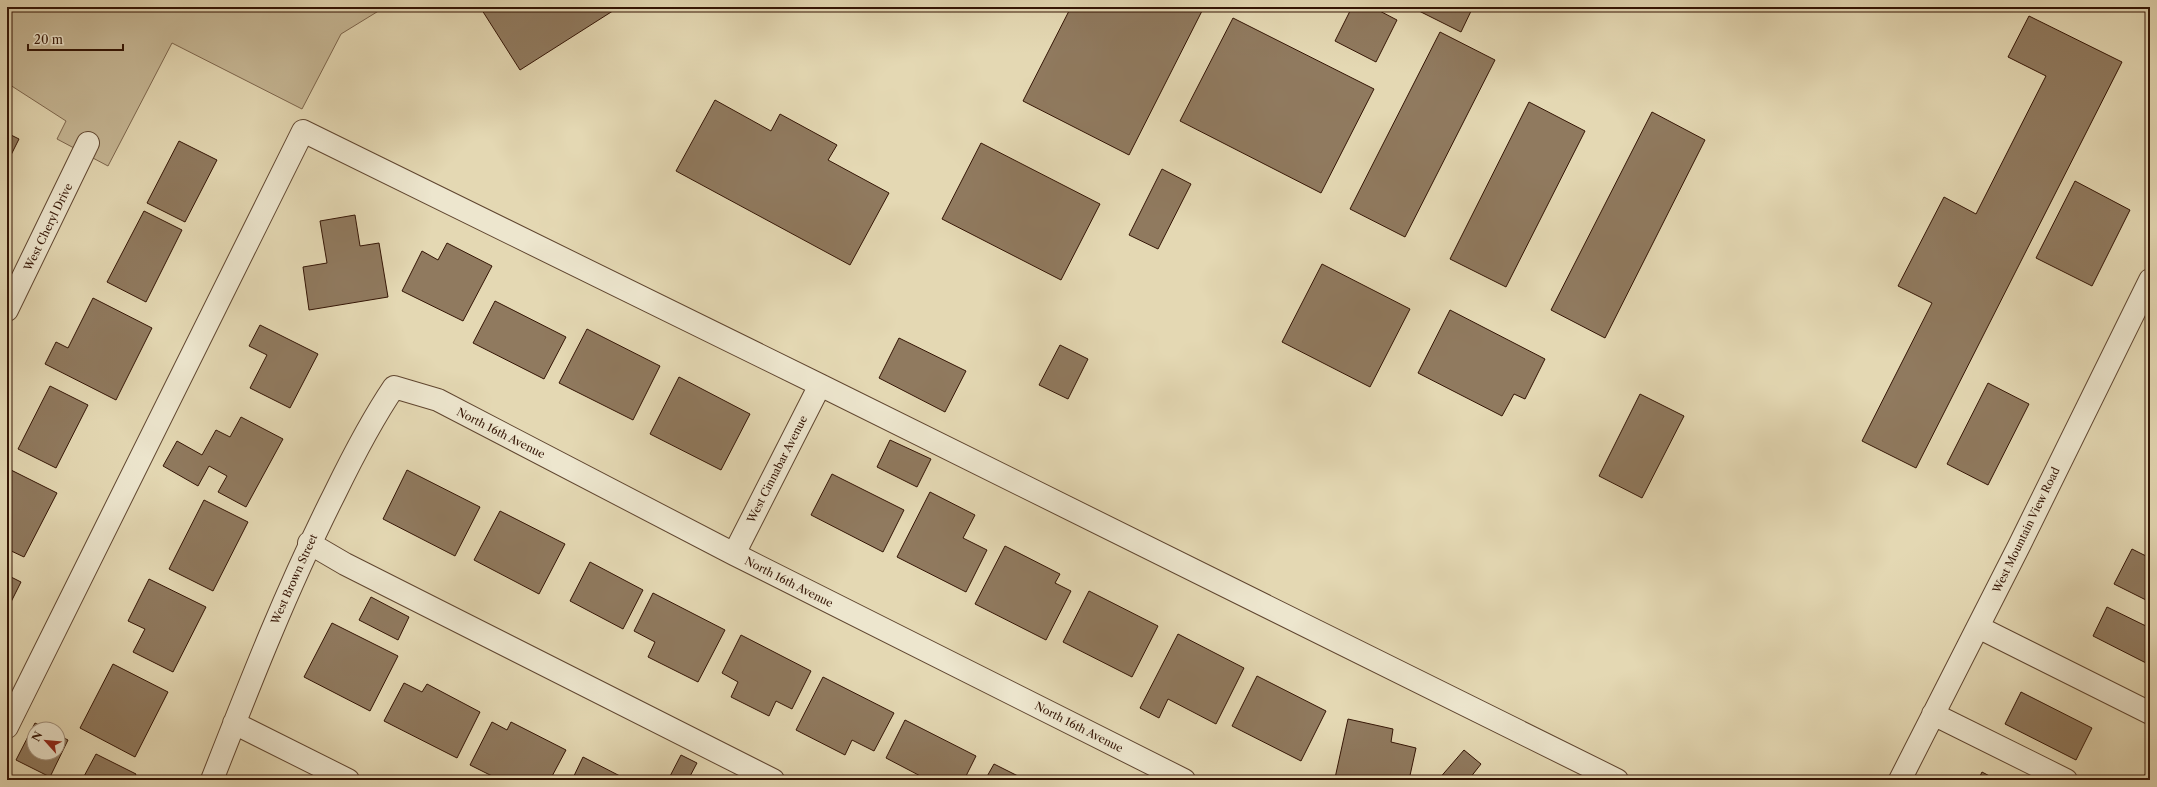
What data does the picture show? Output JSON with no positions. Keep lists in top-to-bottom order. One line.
{"streets":{"street":["West Cheryl Drive","North 16th Avenue","West Cinnabar Avenue","West Mountain View Road","West Brown Street"]},"crossings":[["North 16th Avenue","West Cinnabar Avenue"],["North 16th Avenue","West Brown Street"]],"scale_bar":"20 m","north":"top left"}
